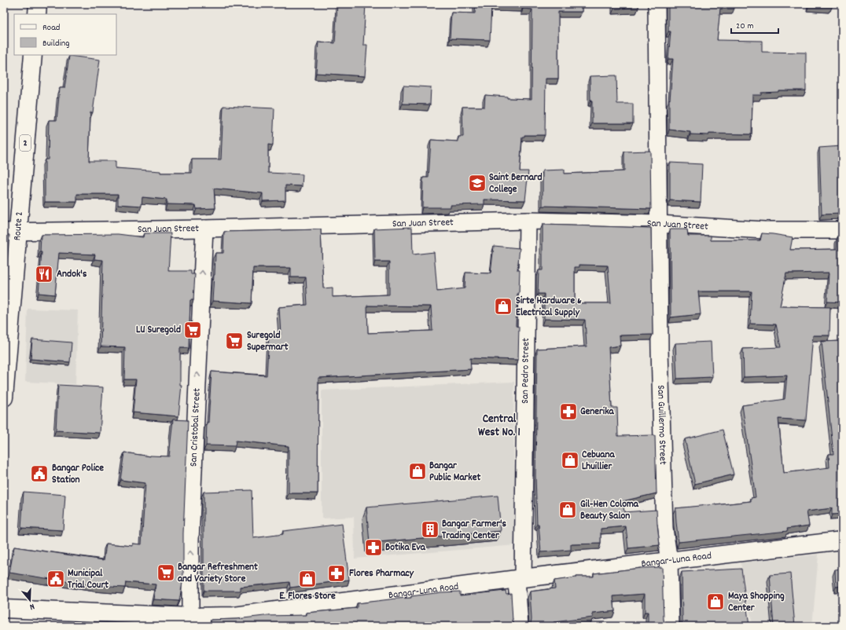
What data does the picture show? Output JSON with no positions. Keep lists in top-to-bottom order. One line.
{"streets":{"main road":["2","Route 2","Bangar-Luna Road"],"street":["San Juan Street","San Pedro Street","San Guillermo Street","San Cristobal Street"]},"crossings":[["San Juan Street","Route 2"],["San Juan Street","San Pedro Street"],["San Juan Street","San Guillermo Street"],["San Juan Street","San Cristobal Street"],["San Pedro Street","Bangar-Luna Road"],["San Guillermo Street","Bangar-Luna Road"],["San Cristobal Street","Bangar-Luna Road"]],"one_way":["San Cristobal Street"],"districts":["Central West No. 1"],"places":{"school or university":["Saint Bernard College"],"restaurant":["Andok's"],"shop":["Sirte Hardware & Electrical Supply","Cebuana Lhuillier","Bangar Public Market","Gil-Hen Coloma Beauty Salon","E. Flores Store","Maya Shopping Center"],"supermarket":["LU Suregold","Suregold Supermart","Bangar Refreshment and Variety Store"],"pharmacy":["Generika","Botika Eva","Flores Pharmacy"],"public building":["Bangar Police Station","Municipal Trial Court"],"building":["Bangar Farmer's Trading Center"]},"legend":["Road","Building"],"scale_bar":"20 m","north":"bottom"}
